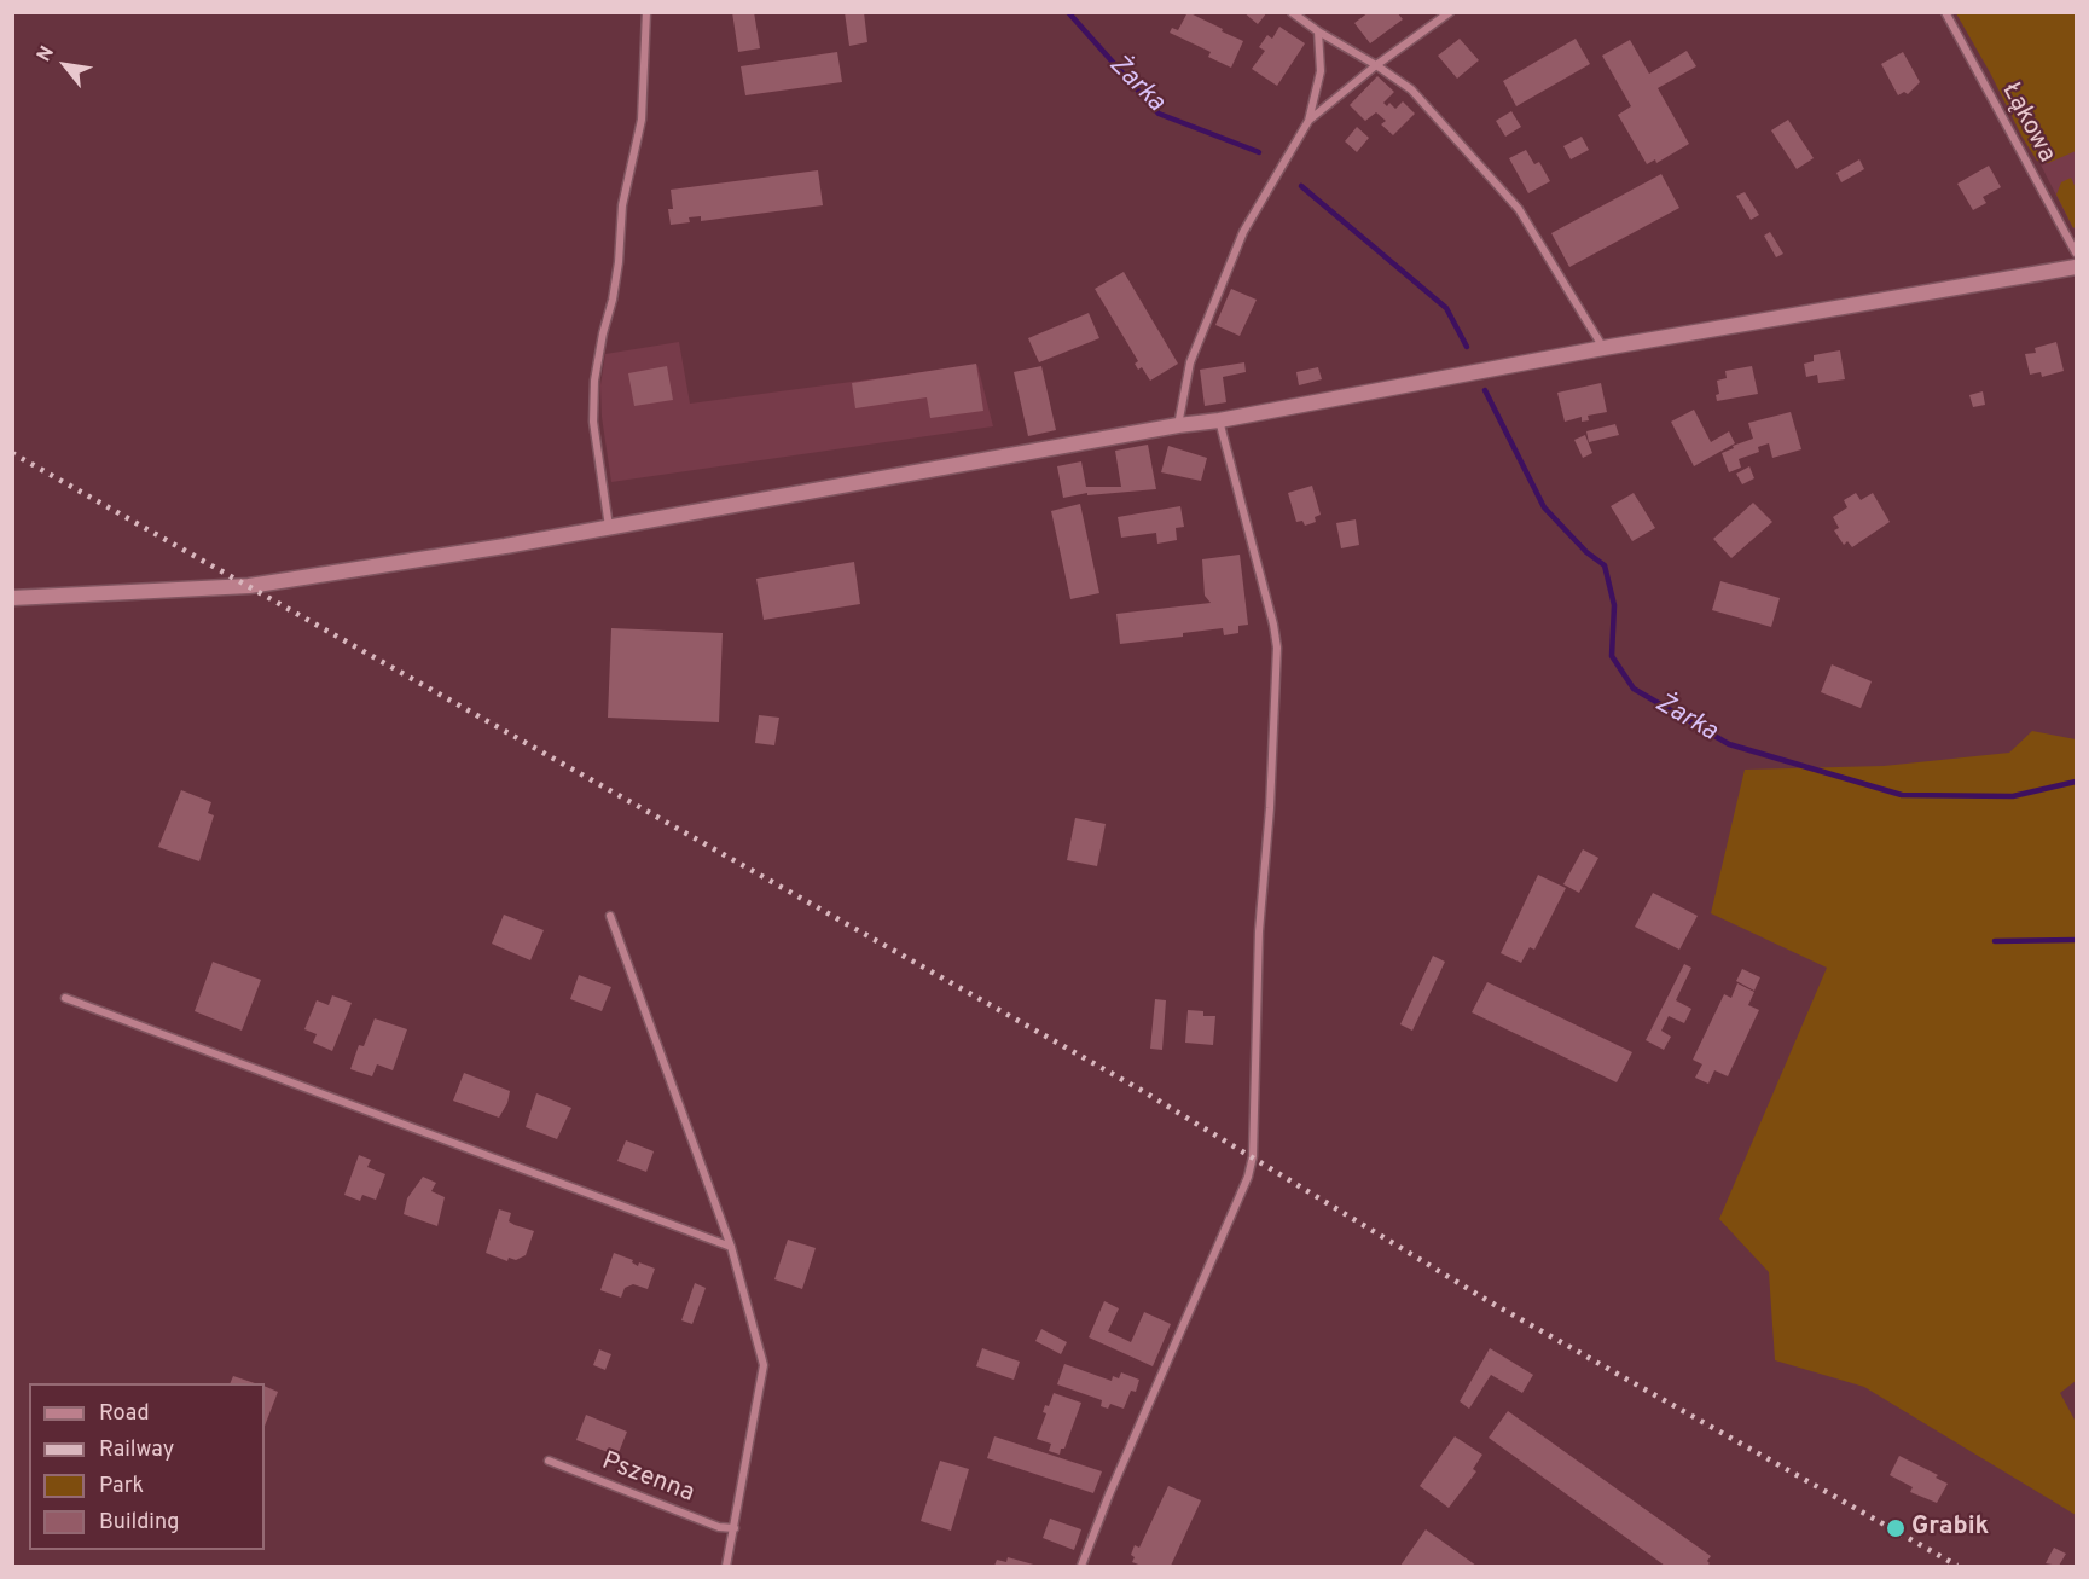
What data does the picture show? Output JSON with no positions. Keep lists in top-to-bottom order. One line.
{"streets":{"street":["Łąkowa","Pszenna"]},"water":["Żarka"],"places":["Grabik"],"legend":["Road","Railway","Park","Building"],"north":"top left"}
